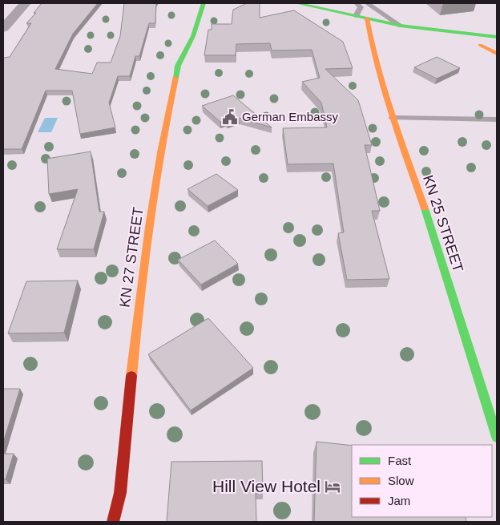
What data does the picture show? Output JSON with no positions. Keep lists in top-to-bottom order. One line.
{"streets":{"street":["KN 25 STREET","KN 27 STREET"]},"places":{"public building":["German Embassy"],"hotel":["Hill View Hotel"]},"legend":["Fast","Slow","Jam"]}
